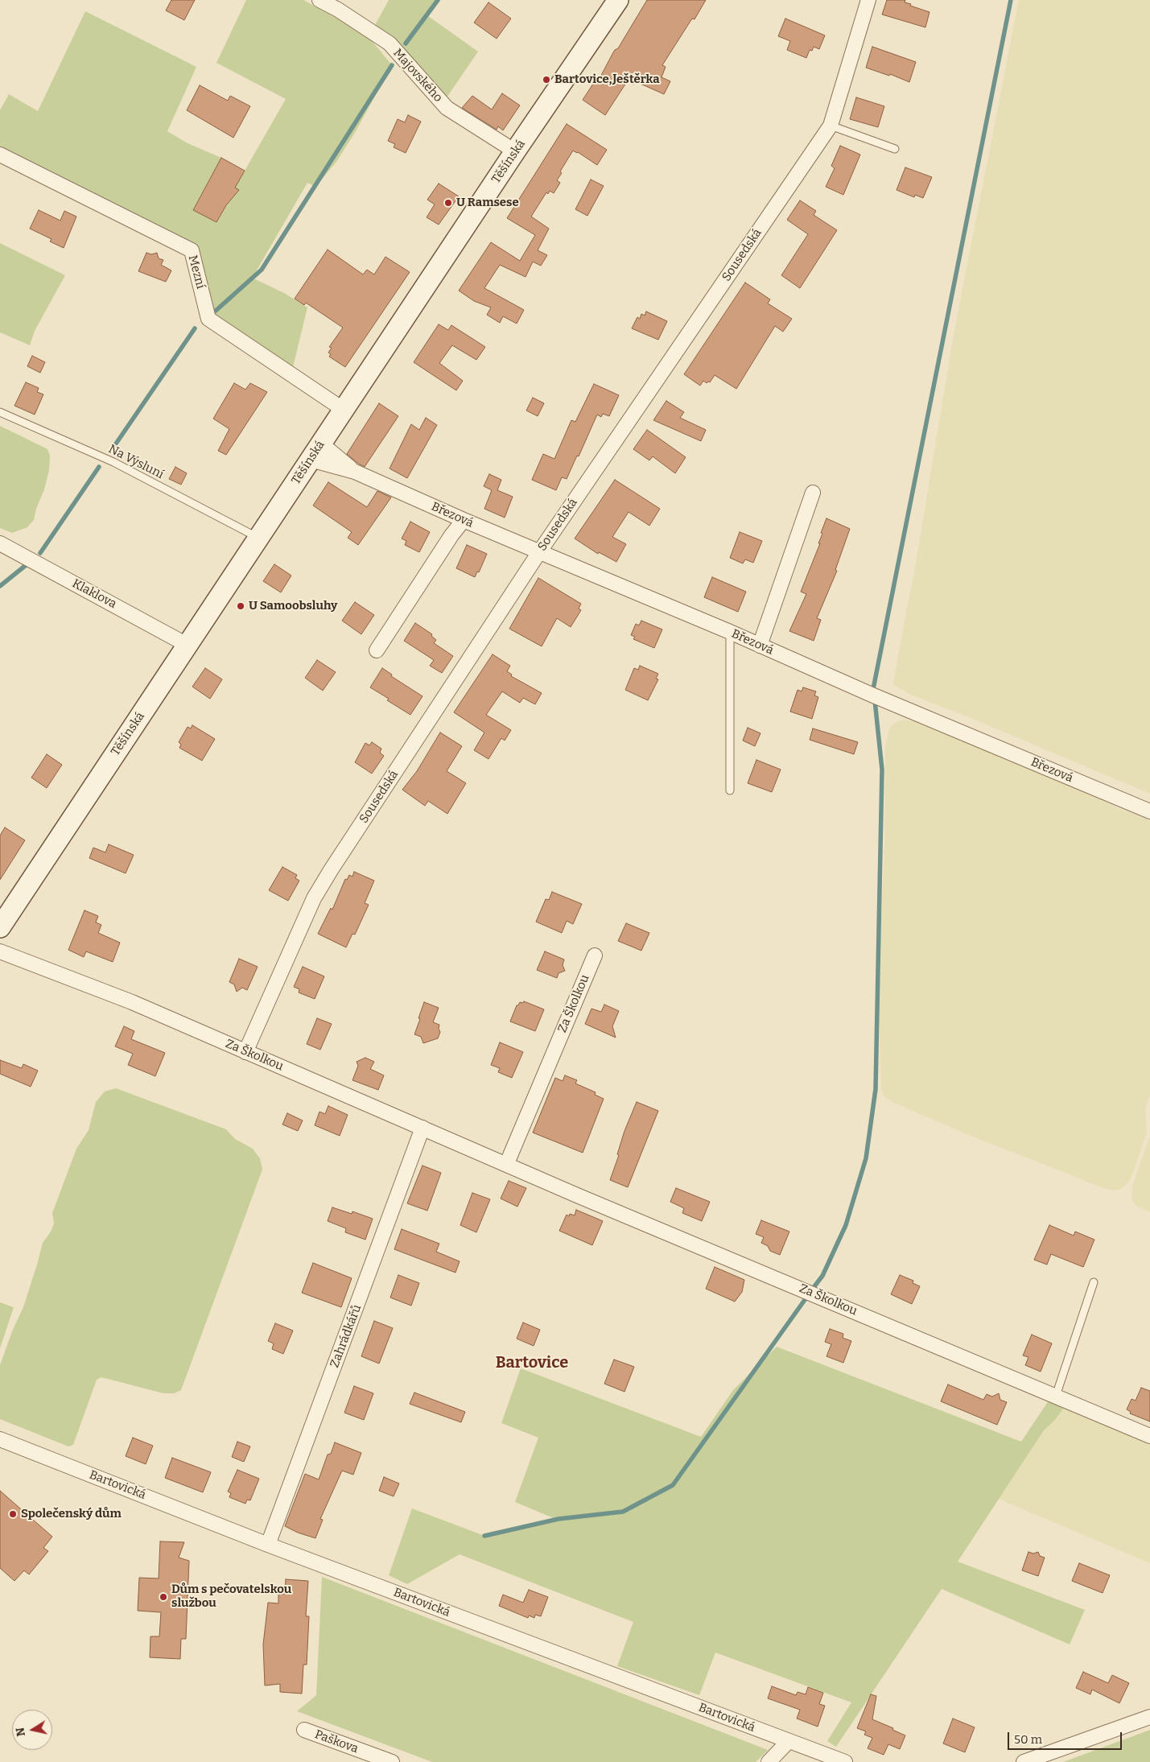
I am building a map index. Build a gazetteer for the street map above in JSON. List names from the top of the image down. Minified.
{"streets":{"main road":["Těšínská"],"street":["Majovského","Sousedská","Mezní","Březová","Klaklova","Za Školkou","Zahrádkářů","Bartovická","Paškova"],"lane":["Na Výsluní"]},"crossings":[["Majovského","Těšínská"],["Těšínská","Mezní"],["Těšínská","Na Výsluní"],["Těšínská","Březová"],["Těšínská","Klaklova"],["Sousedská","Březová"],["Sousedská","Za Školkou"],["Za Školkou","Zahrádkářů"],["Zahrádkářů","Bartovická"]],"districts":["Bartovice"],"places":["Bartovice,Ještěrka","U Ramsese","U Samoobsluhy","Společenský dům","Dům s pečovatelskou službou"],"scale_bar":"50 m","north":"left"}
